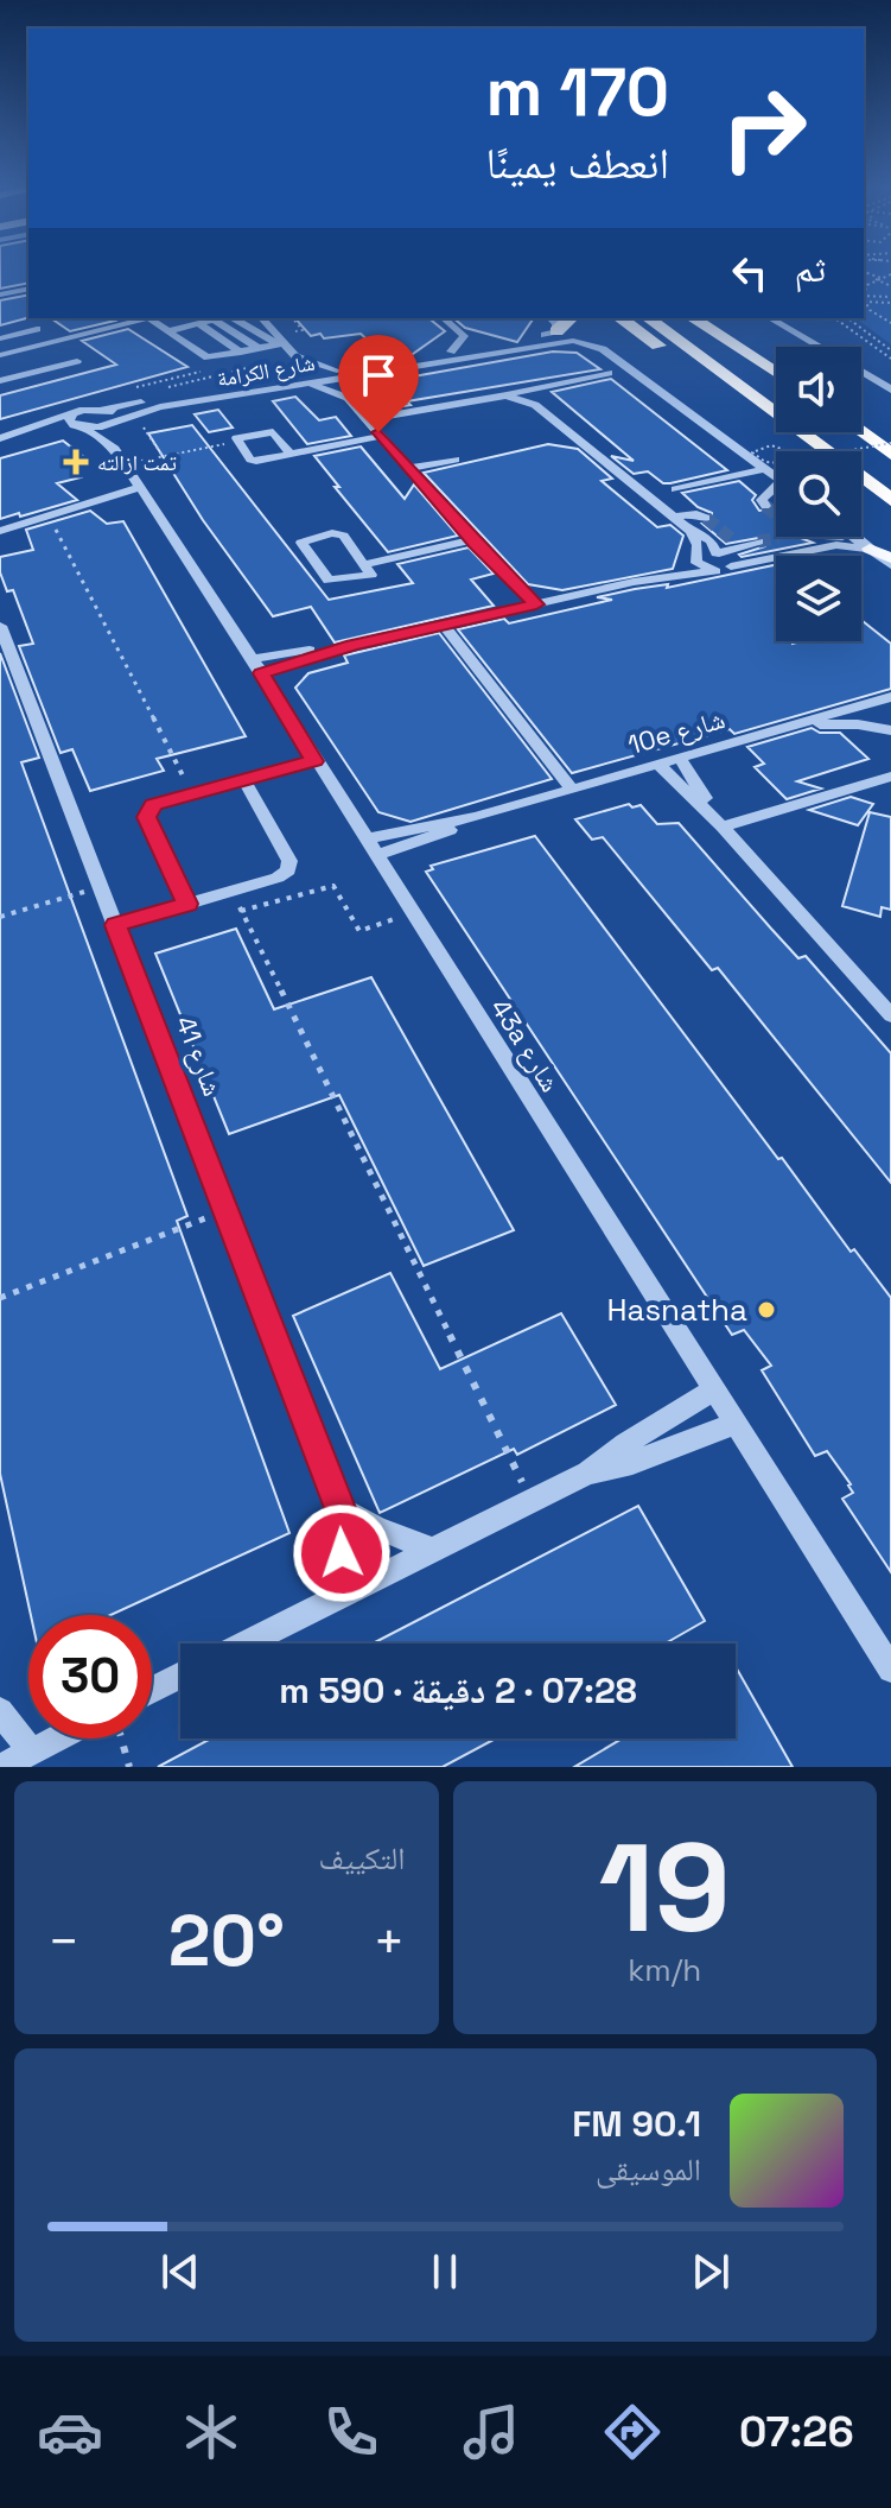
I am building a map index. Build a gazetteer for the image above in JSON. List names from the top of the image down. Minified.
{"streets":{"street":["شارع الكرامة","10e شارع","43a شارع","شارع 41"]},"crossings":[["شارع الكرامة","43a شارع"],["10e شارع","43a شارع"]],"places":{"health":["تمت ازالته"],"other":["Hasnatha"]},"page":{"turn":["170 m","انعطف يمينًا"],"then":"ثم","limit":"30","trip":"07:28 · 2 دقيقة · 590 m","tile":[["19","km/h"],"التكييف"],"heat":["−","20°","+"],"song":["90.1 FM","الموسيقى"],"tabs":"07:26"}}
